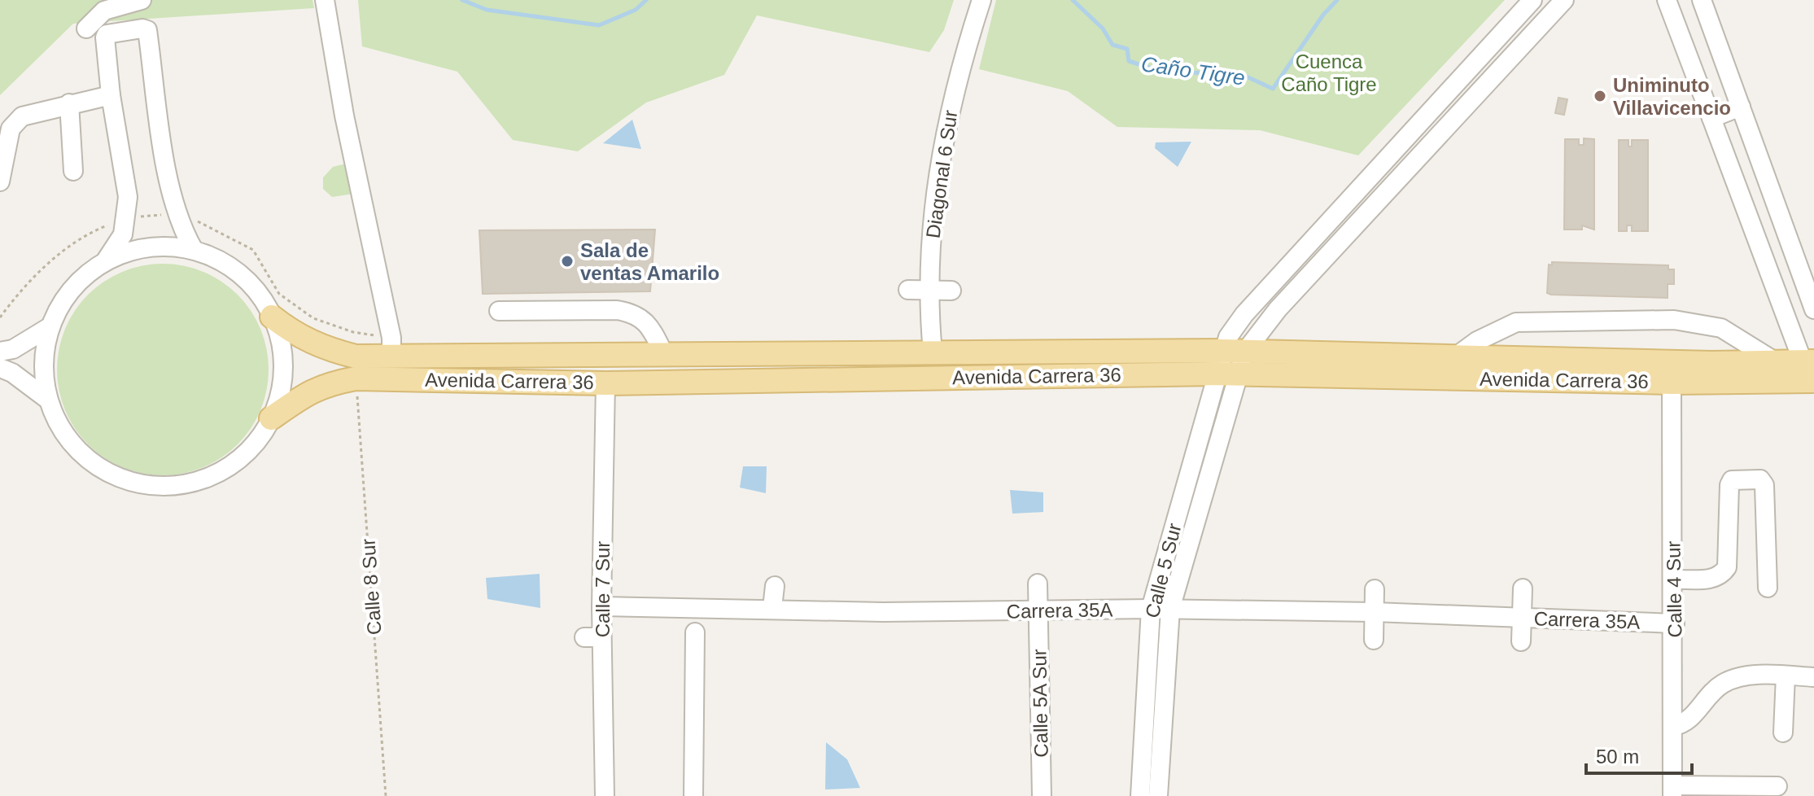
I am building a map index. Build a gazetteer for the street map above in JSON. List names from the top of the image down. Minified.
{"streets":{"main road":["Avenida Carrera 36"],"street":["Diagonal 6 Sur","Calle 5 Sur","Calle 7 Sur","Calle 4 Sur","Carrera 35A","Calle 5A Sur"],"path":["Calle 8 Sur"]},"crossings":[["Diagonal 6 Sur","Avenida Carrera 36"],["Avenida Carrera 36","Calle 5 Sur"],["Avenida Carrera 36","Calle 8 Sur"],["Avenida Carrera 36","Calle 7 Sur"],["Avenida Carrera 36","Calle 4 Sur"],["Calle 5 Sur","Carrera 35A"],["Calle 7 Sur","Carrera 35A"],["Calle 4 Sur","Carrera 35A"],["Carrera 35A","Calle 5A Sur"]],"water":["Caño Tigre"],"parks":["Cuenca Caño Tigre"],"places":["Uniminuto Villavicencio","Sala de ventas Amarilo"],"scale_bar":"50 m"}
